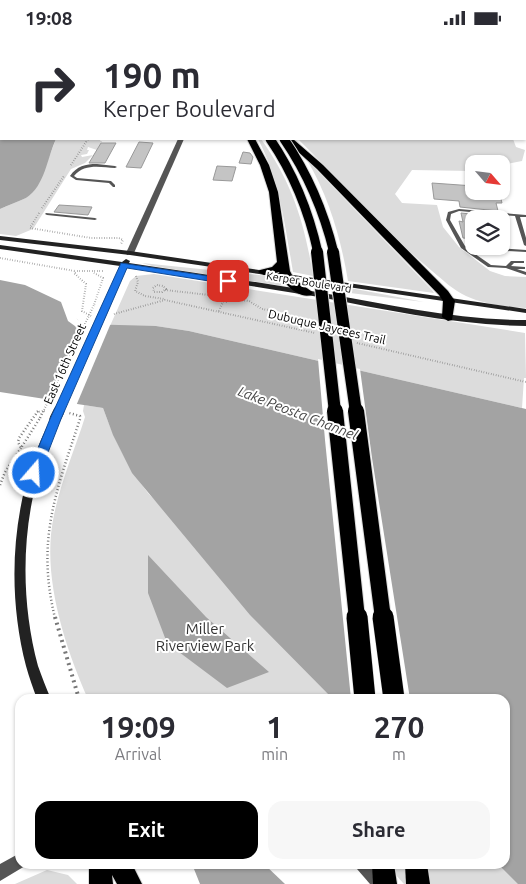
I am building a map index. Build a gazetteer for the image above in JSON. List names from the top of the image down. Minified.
{"streets":{"main road":["Kerper Boulevard","East 16th Street"],"path":["Dubuque Jaycees Trail"]},"crossings":[["Kerper Boulevard","East 16th Street"]],"water":["Lake Peosta Channel"],"parks":["Miller Riverview Park"],"north":"bottom right","page":{"status":"19:08","turn":["190 m","Kerper Boulevard"],"eta":["19:09","Arrival","1","min","270","m"],"buttons":["Exit","Share"]}}
